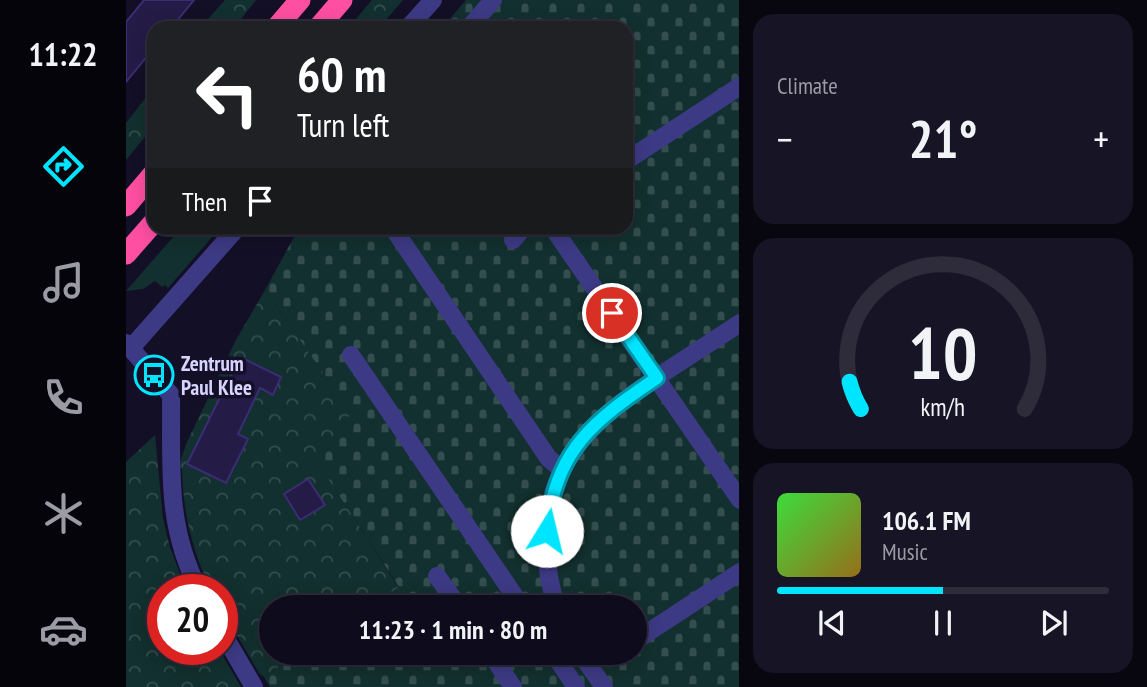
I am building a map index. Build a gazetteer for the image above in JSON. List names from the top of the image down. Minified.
{"places":{"bus stop":["Zentrum Paul Klee"]},"page":{"tabs":"11:22","tile":"Climate","turn":["60 m","Turn left"],"heat":["−","21°","+"],"then":"Then","song":["106.1 FM","Music"],"limit":"20","trip":"11:23 · 1 min · 80 m","gauge":["10","km/h"]}}
